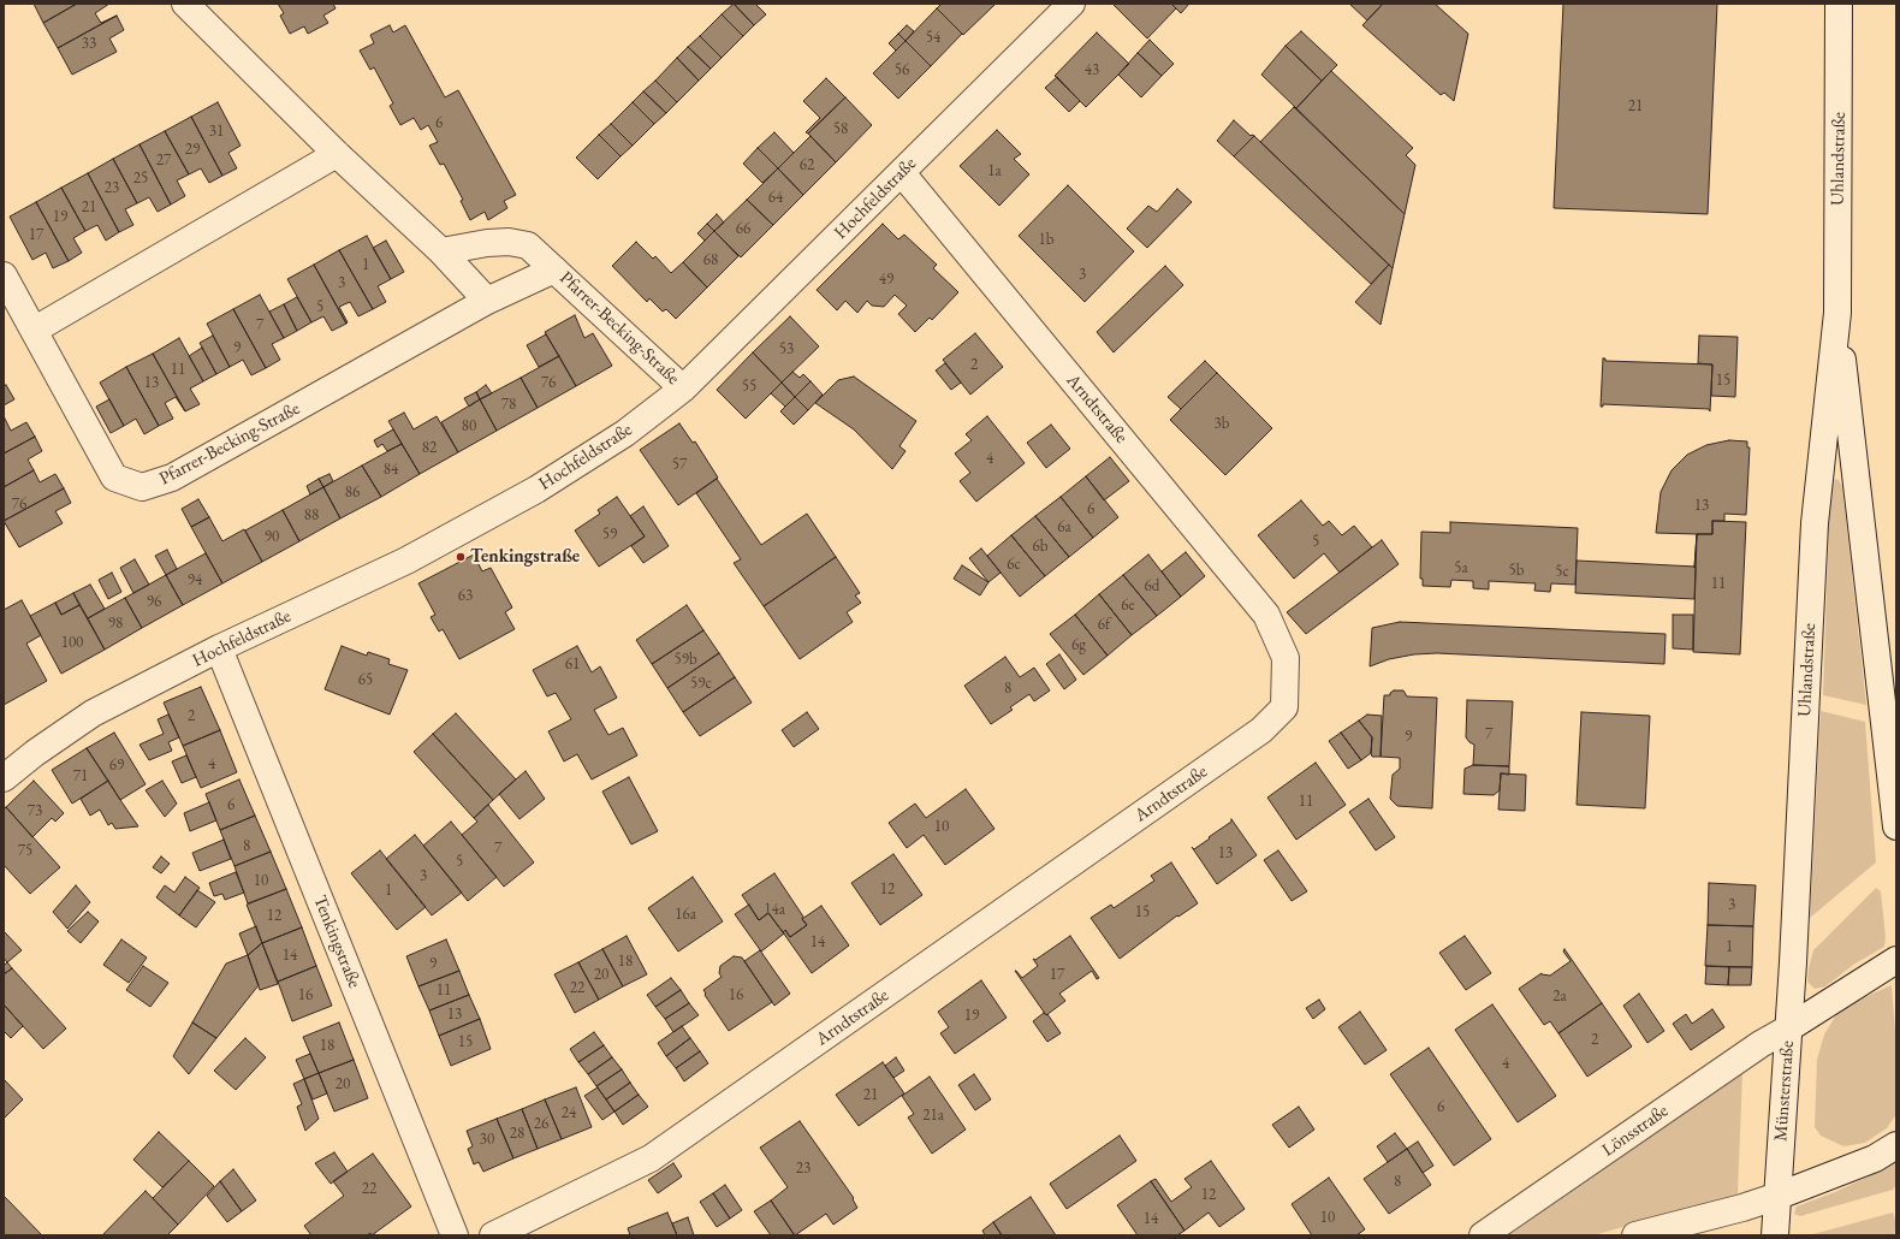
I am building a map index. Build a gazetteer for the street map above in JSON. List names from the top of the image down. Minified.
{"streets":{"street":["Uhlandstraße","Hochfeldstraße","Pfarrer-Becking-Straße","Arndtstraße","Tenkingstraße","Münsterstraße","Lönsstraße"]},"crossings":[["Uhlandstraße","Münsterstraße"],["Uhlandstraße","Lönsstraße"],["Hochfeldstraße","Pfarrer-Becking-Straße"],["Hochfeldstraße","Arndtstraße"],["Hochfeldstraße","Tenkingstraße"],["Münsterstraße","Lönsstraße"]],"places":["Tenkingstraße"],"house_numbers":["54","33","56","43","21","6","58","31","29","27","62","1a","25","23","64","21","19","66","17","1b","68","1","3","49","3","5","7","9","53","2","11","15","13","76","55","78","3b","80","82","4","57","84","86","76","13","6","88","6a","59","90","5","6b","6c","5a","5b","5c","94","11","6d","63","96","6e","98","6f","100","6g","59b","61","65","59c","8","2","7","9","4","69","71","11","6","73","10","8","7","75","13","5","3","10","12","1","3","14a","15","16a","12","14","1","14","18","9","20","17","22","11","16","16","2a","13","19","2","15","18","4","20","21","6","24","21a","26","28","30","23","8","22","12","10","14"]}
